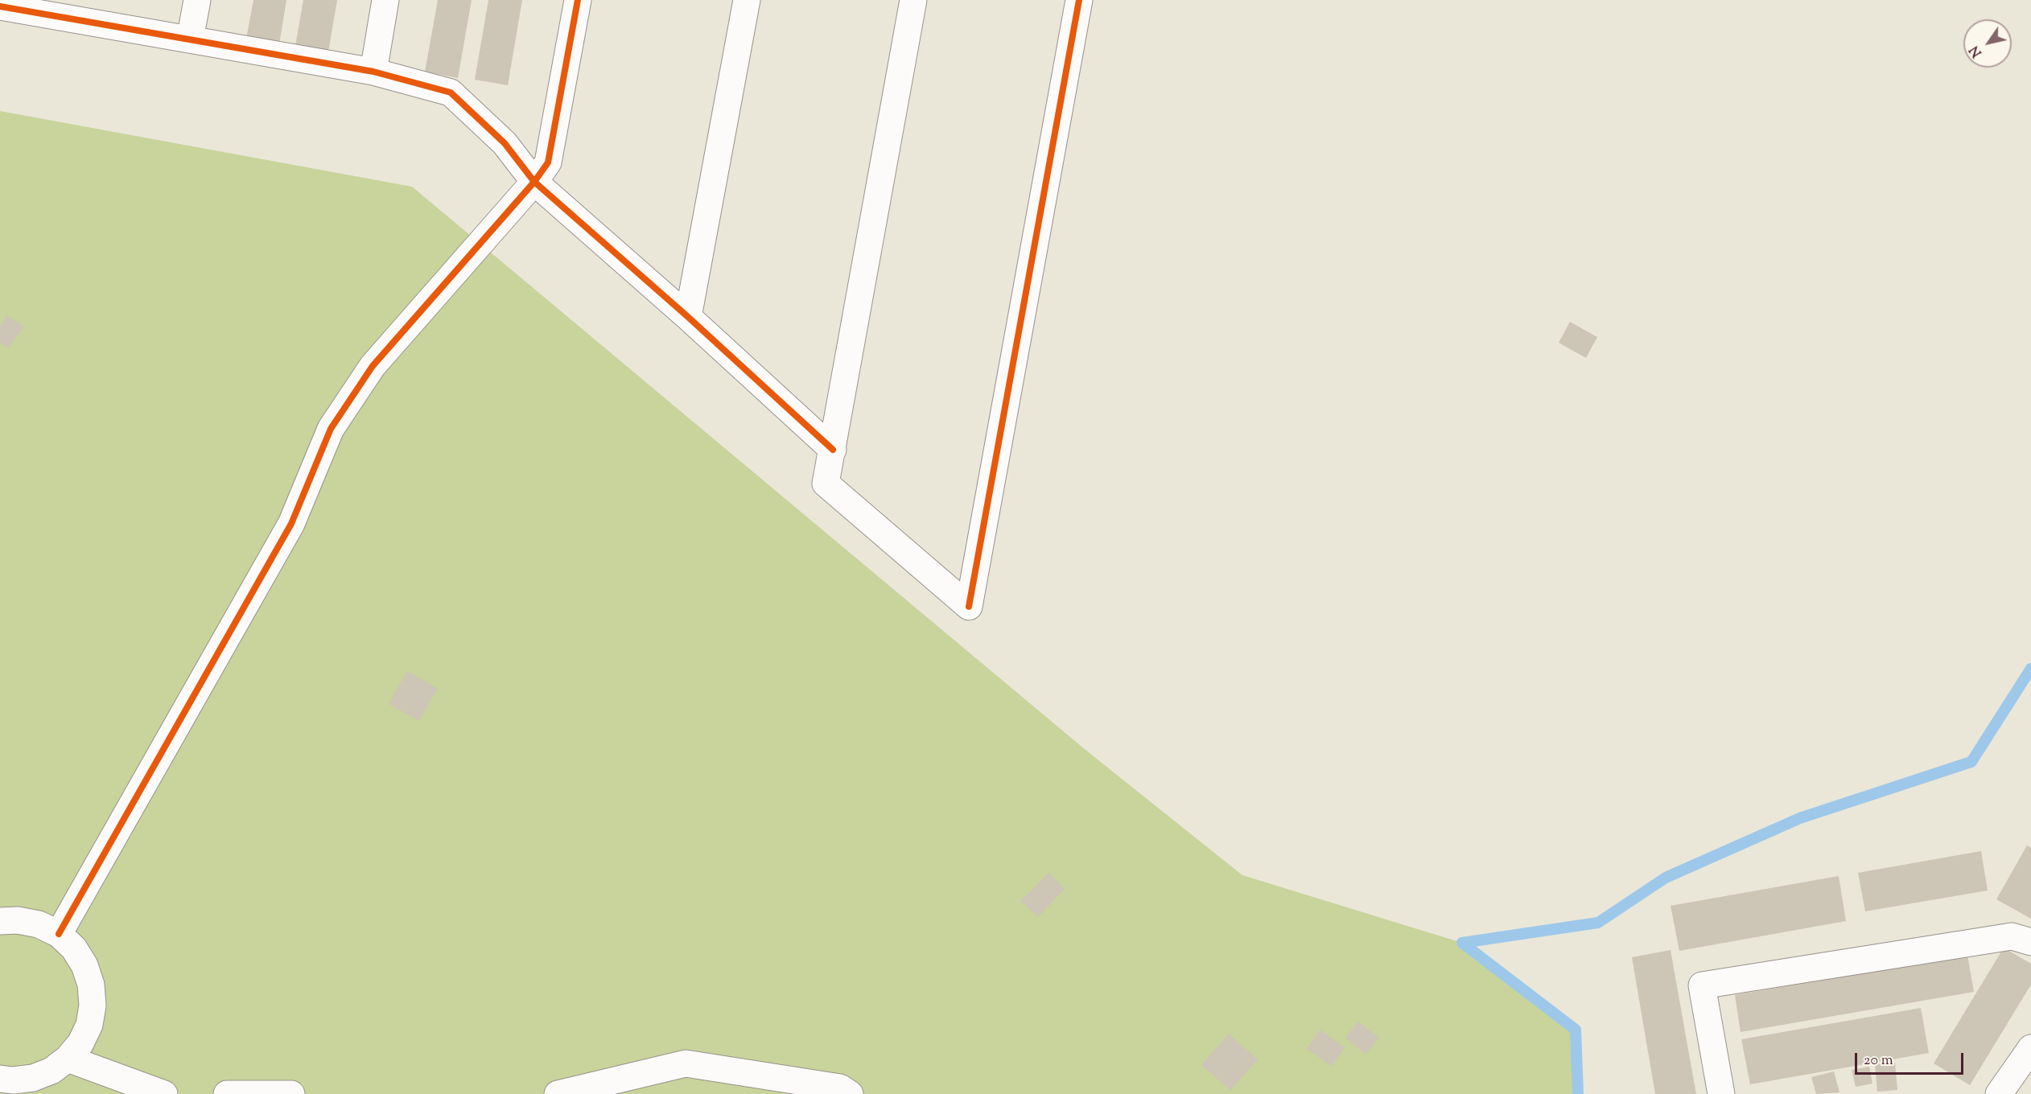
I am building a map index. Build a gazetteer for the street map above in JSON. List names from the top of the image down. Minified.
{"scale_bar":"20 m","north":"bottom left"}
